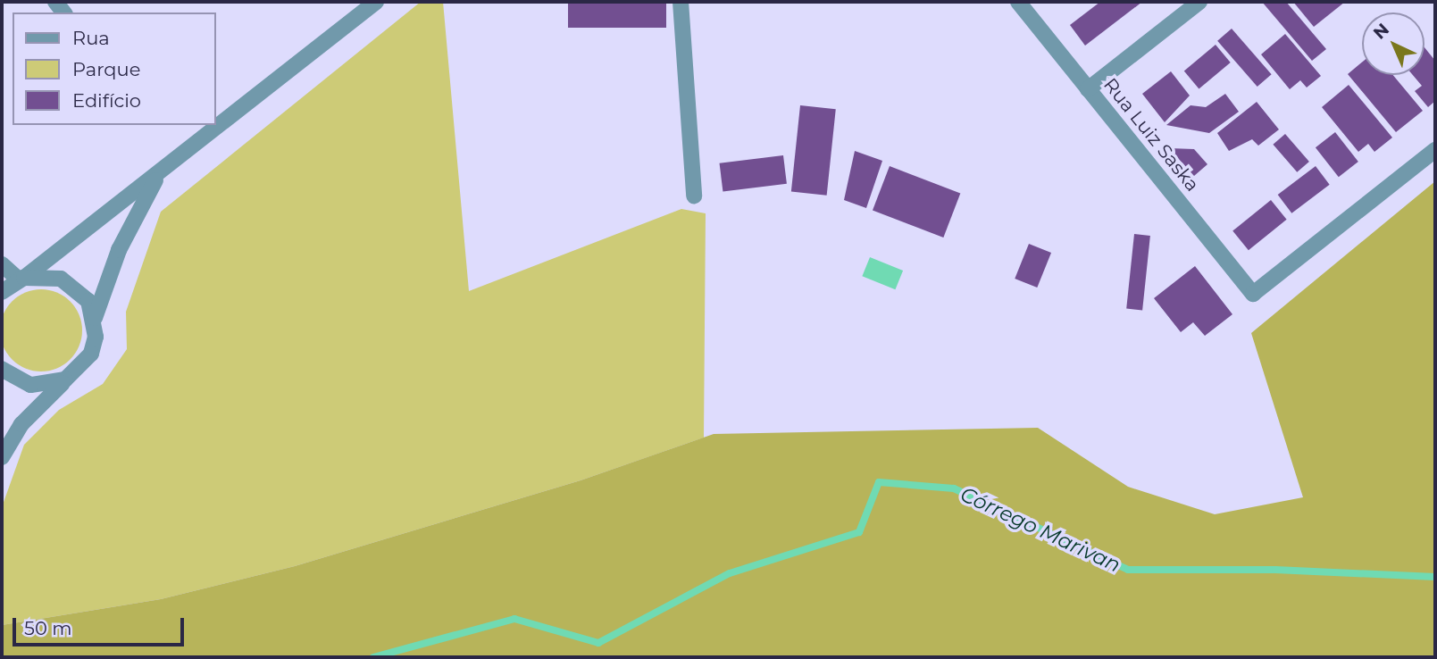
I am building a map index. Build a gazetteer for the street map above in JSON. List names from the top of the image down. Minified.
{"streets":{"street":["Rua Luiz Saska"]},"water":["Córrego Marivan"],"legend":["Rua","Parque","Edifício"],"scale_bar":"50 m","north":"top left"}
